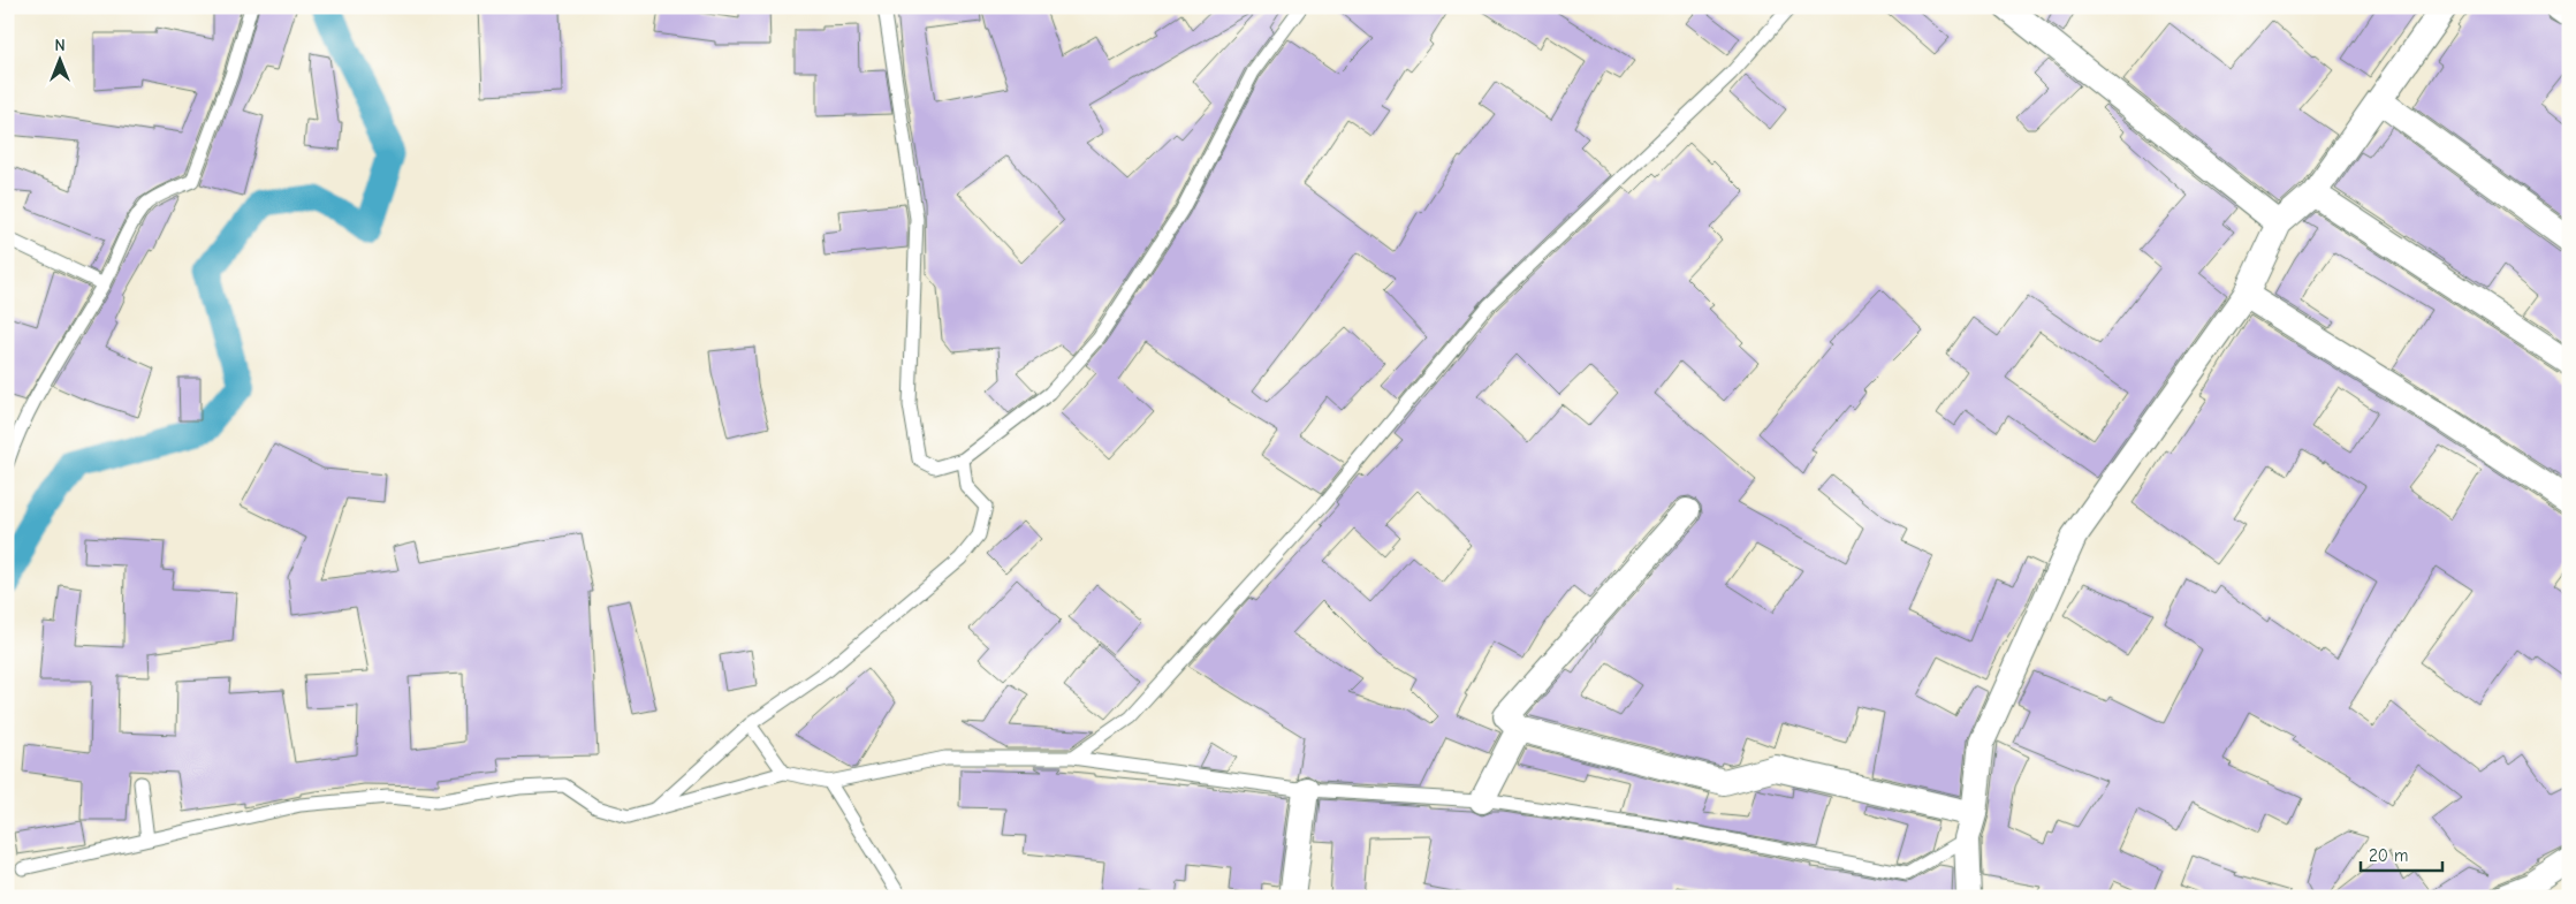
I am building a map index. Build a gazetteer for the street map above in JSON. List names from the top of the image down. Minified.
{"scale_bar":"20 m","north":"top"}
